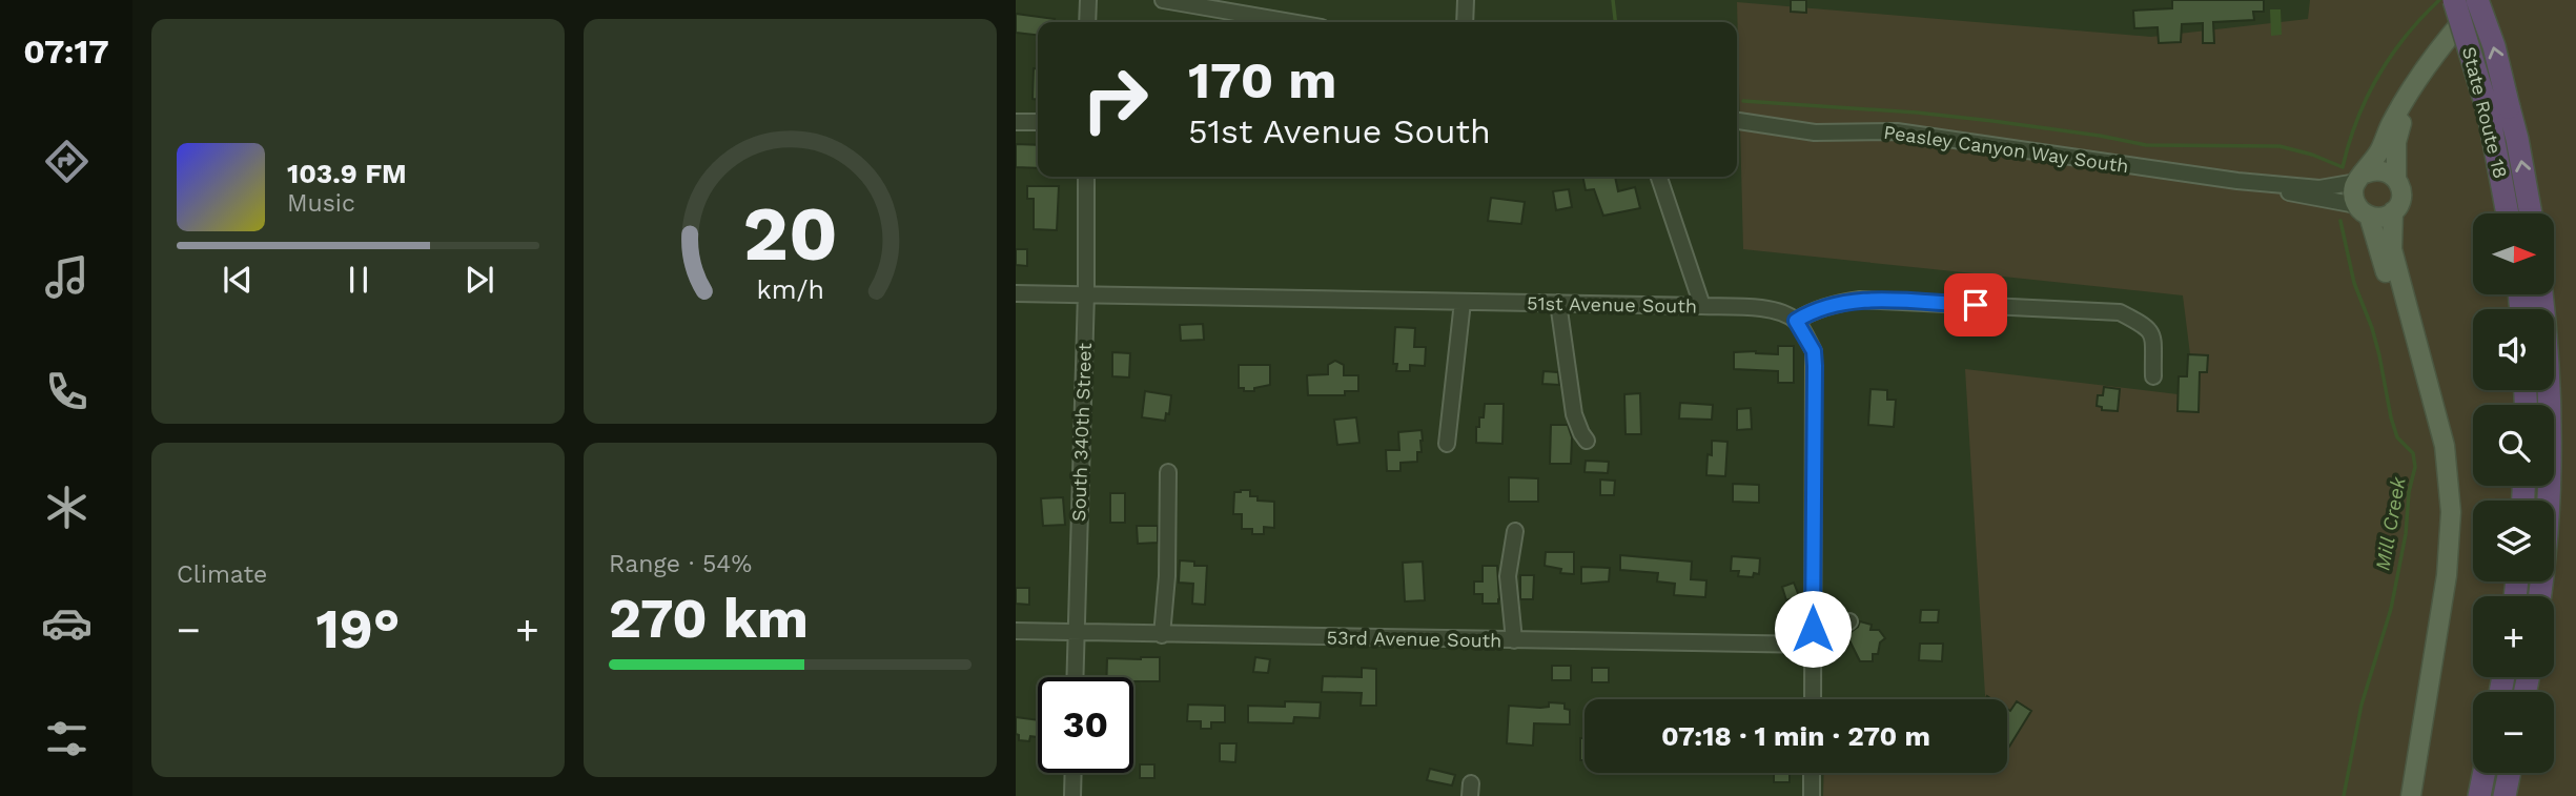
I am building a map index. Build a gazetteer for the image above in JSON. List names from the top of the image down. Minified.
{"streets":{"highway":["State Route 18"],"street":["Peasley Canyon Way South","51st Avenue South","South 340th Street","53rd Avenue South"]},"crossings":[["51st Avenue South","South 340th Street"],["South 340th Street","53rd Avenue South"]],"water":["Mill Creek"],"north":"right","page":{"tabs":"07:17","turn":["170 m","51st Avenue South"],"song":["103.9 FM","Music"],"map_buttons":["+","−"],"tile":["Climate",["Range · 54%","270 km"]],"heat":["−","19°","+"],"limit":"30","trip":"07:18 · 1 min · 270 m","gauge":["20","km/h"]}}
